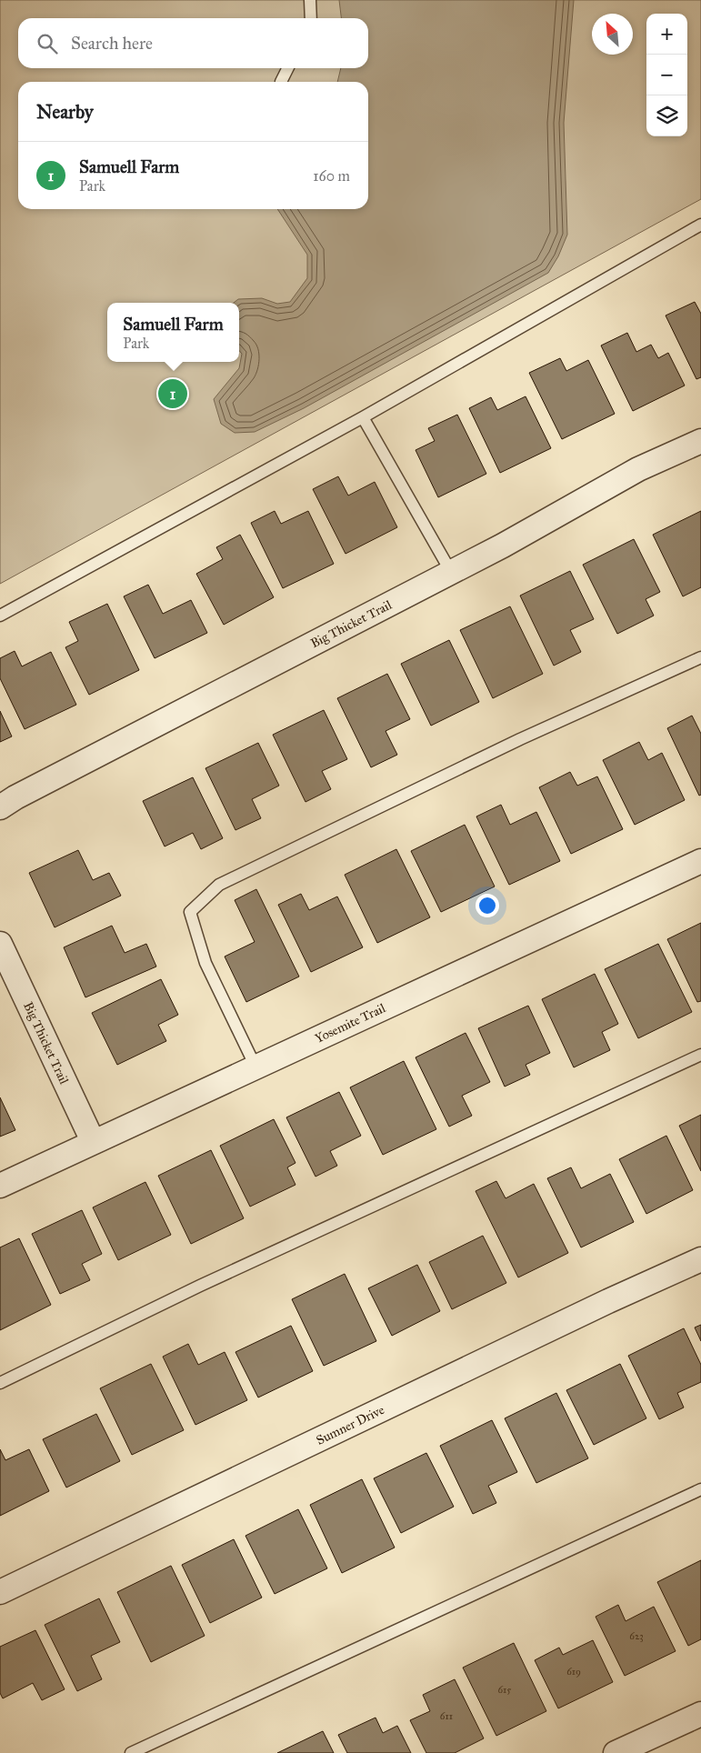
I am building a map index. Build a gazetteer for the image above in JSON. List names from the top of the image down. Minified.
{"streets":{"street":["Big Thicket Trail","Yosemite Trail","Sumner Drive"]},"crossings":[["Big Thicket Trail","Yosemite Trail"]],"house_numbers":["623","619","615","611"],"north":"top left","page":{"map_buttons":["+","−"],"search":"Search here","heading":"Nearby","list":[{"mark":"1","name":"Samuell Farm","note":"Park","value":"160 m"}],"popup":["Samuell Farm","Park"],"pins":"1"}}
